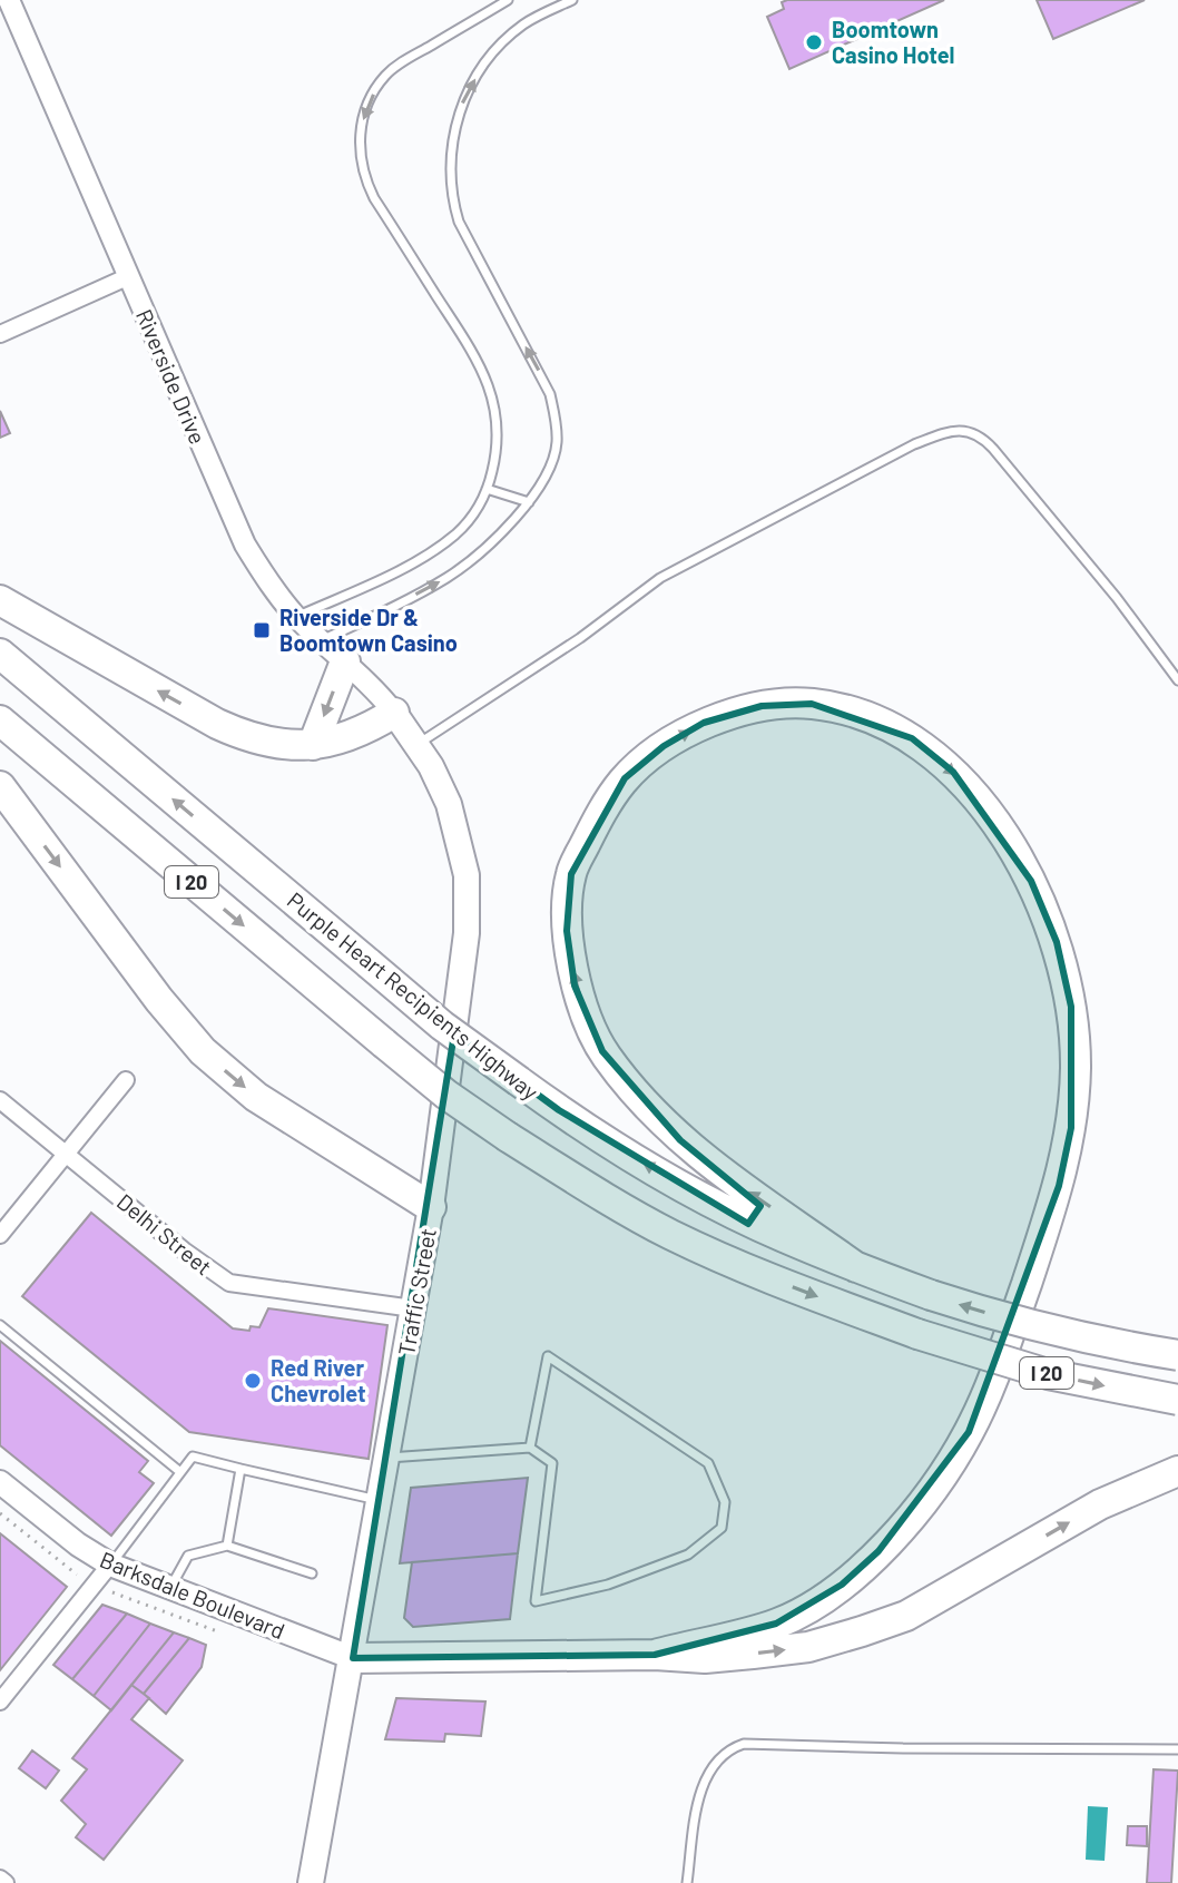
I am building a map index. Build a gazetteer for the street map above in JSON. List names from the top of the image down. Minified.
{"streets":{"highway":["I 20","Purple Heart Recipients Highway"],"main road":["Traffic Street","Barksdale Boulevard"],"street":["Riverside Drive","Delhi Street"]},"crossings":[["Riverside Drive","Traffic Street"],["Delhi Street","Traffic Street"],["Traffic Street","Barksdale Boulevard"]],"places":{"other":["Boomtown Casino Hotel","Red River Chevrolet"],"transit":["Riverside Dr & Boomtown Casino"]}}
